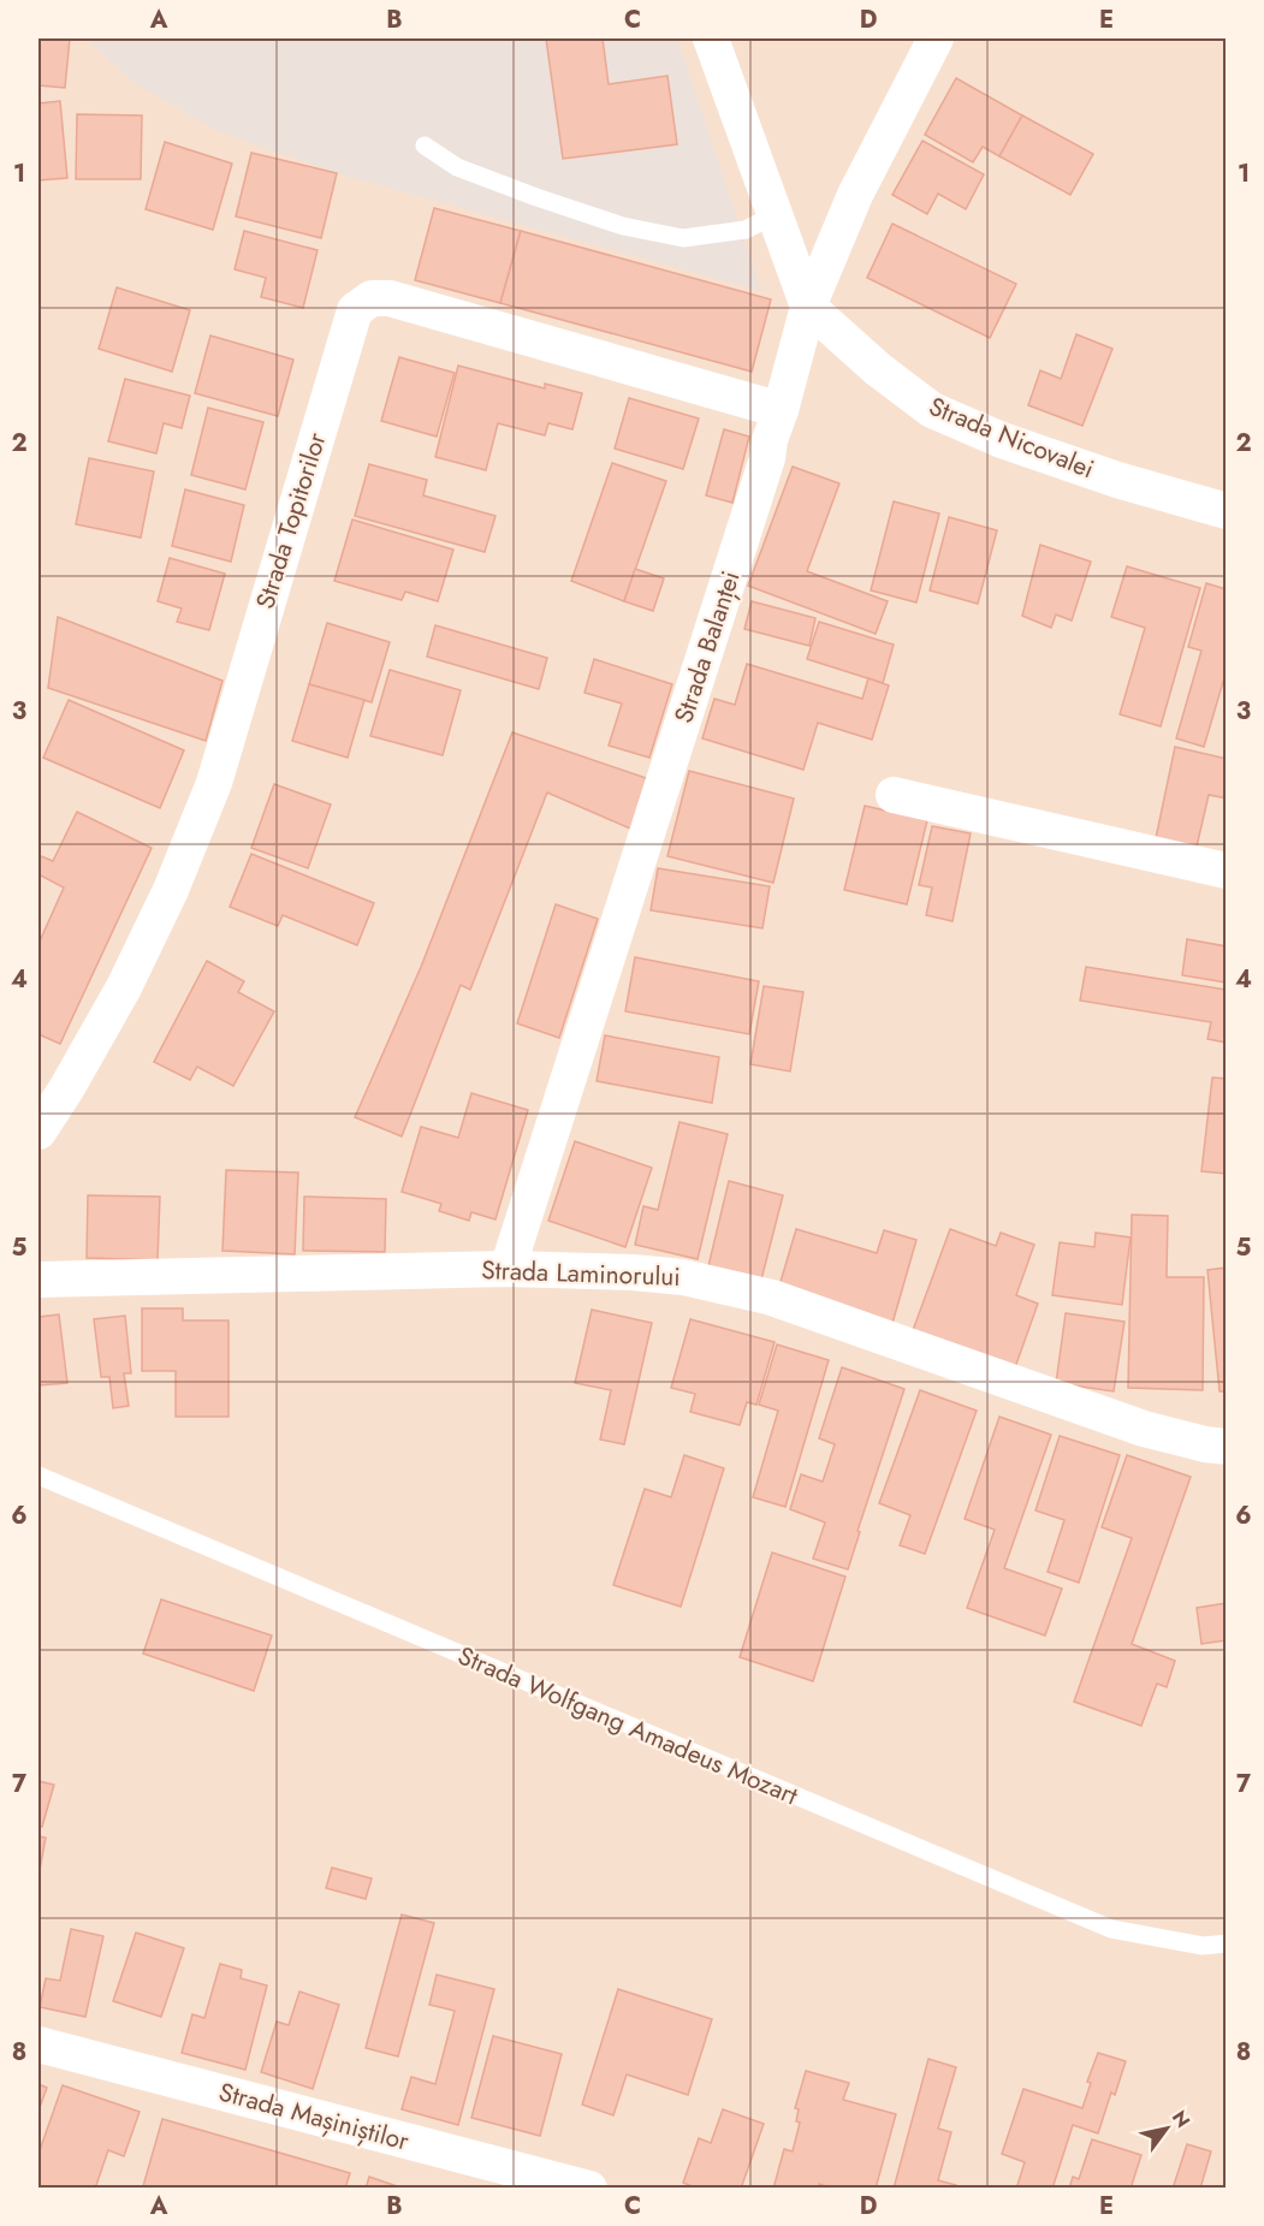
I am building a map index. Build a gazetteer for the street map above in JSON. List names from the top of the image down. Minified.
{"streets":{"street":["Strada Nicovalei","Strada Topitorilor","Strada Balanței","Strada Laminorului","Strada Mașiniștilor"],"lane":["Strada Wolfgang Amadeus Mozart"]},"crossings":[["Strada Nicovalei","Strada Balanței"],["Strada Topitorilor","Strada Balanței"],["Strada Balanței","Strada Laminorului"]],"north":"top right","grid":{"columns":["A","B","C","D","E"],"rows":["1","2","3","4","5","6","7","8"]}}
